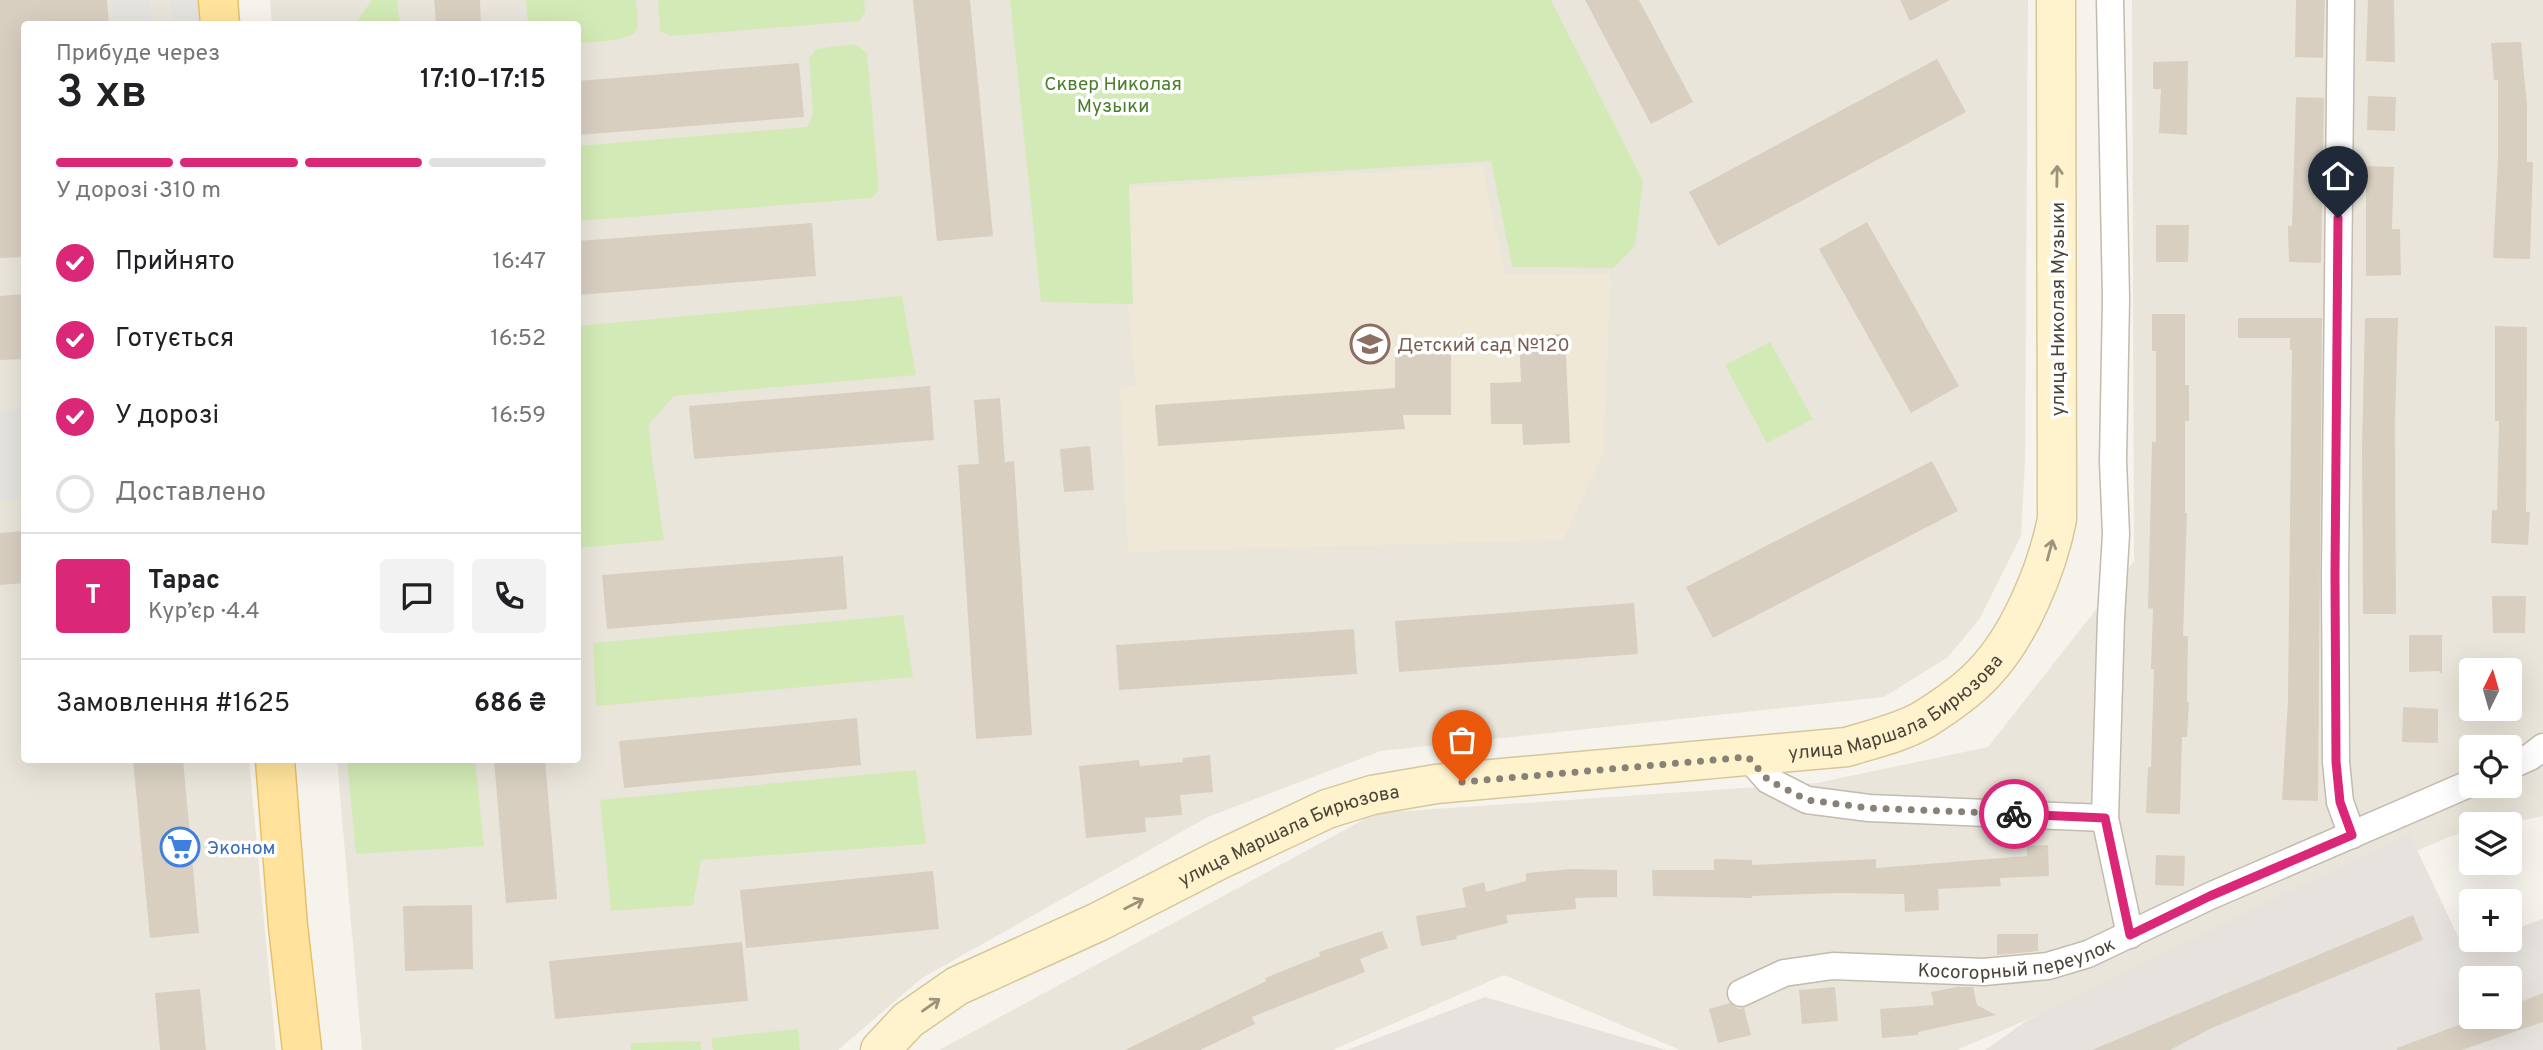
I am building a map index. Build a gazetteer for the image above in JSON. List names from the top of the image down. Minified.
{"streets":{"main road":["улица Николая Музыки","улица Маршала Бирюзова"],"street":["Косогорный переулок"]},"crossings":[["улица Николая Музыки","улица Маршала Бирюзова"]],"one_way":["улица Николая Музыки","улица Маршала Бирюзова"],"parks":["Сквер Николая Музыки"],"places":{"school or university":["Детский сад №120"],"supermarket":["Эконом"]},"north":"top","page":{"heading":["3 хв","Прибуде через","17:10–17:15"],"panel":["Тарас","Кур’єр · 4.4","Замовлення #1625","686 ₴"],"bar":"У дорозі · 310 m","list":[["Прийнято","16:47"],["Готується","16:52"],["У дорозі","16:59"],"Доставлено"],"round":"Т","map_buttons":["+","−"]}}
